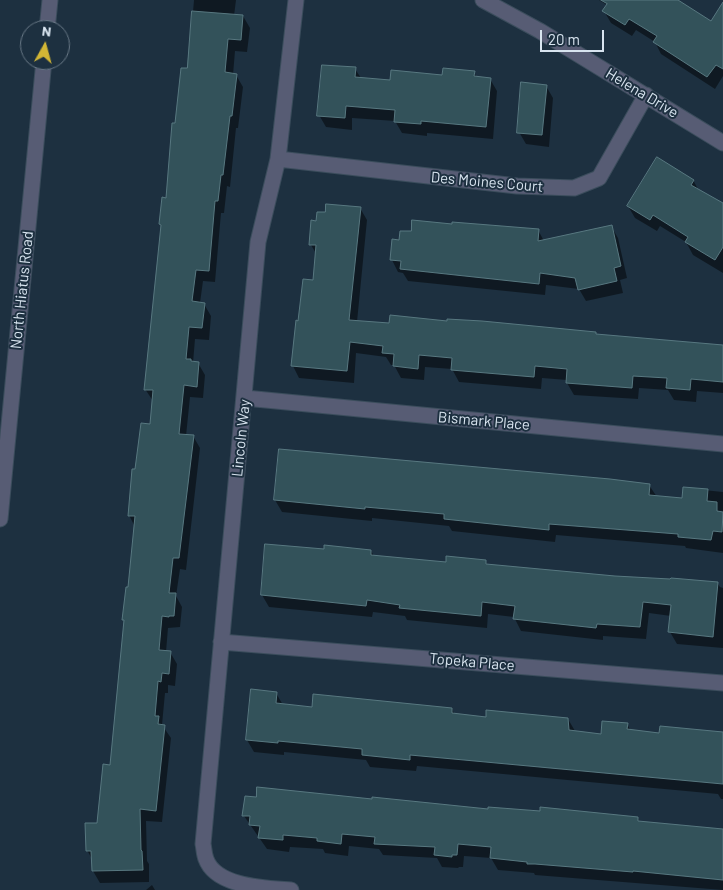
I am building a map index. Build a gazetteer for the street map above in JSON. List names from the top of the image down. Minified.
{"streets":{"street":["Helena Drive","Des Moines Court","North Hiatus Road","Bismark Place","Lincoln Way","Topeka Place"]},"crossings":[["Helena Drive","Des Moines Court"],["Des Moines Court","Lincoln Way"],["Bismark Place","Lincoln Way"],["Lincoln Way","Topeka Place"]],"scale_bar":"20 m","north":"top"}
